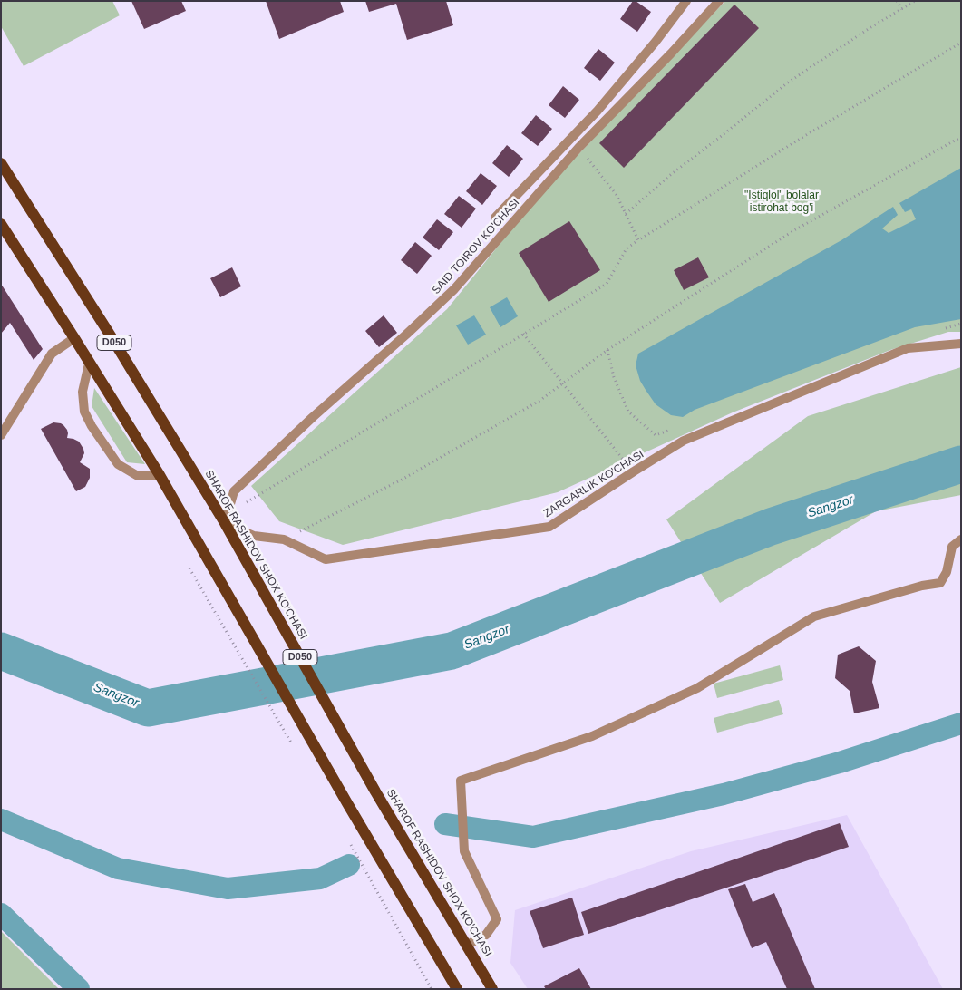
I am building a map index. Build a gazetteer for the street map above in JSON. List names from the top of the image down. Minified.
{"streets":{"main road":["D050","SHAROF RASHIDOV SHOX KO'CHASI"],"street":["SAID TOIROV KO'CHASI","ZARGARLIK KO'CHASI"]},"crossings":[["SAID TOIROV KO'CHASI","ZARGARLIK KO'CHASI"],["SAID TOIROV KO'CHASI","SHAROF RASHIDOV SHOX KO'CHASI"],["ZARGARLIK KO'CHASI","SHAROF RASHIDOV SHOX KO'CHASI"]],"water":["Sangzor"],"parks":["\"Istiqlol\" bolalar istirohat bog'i"]}
